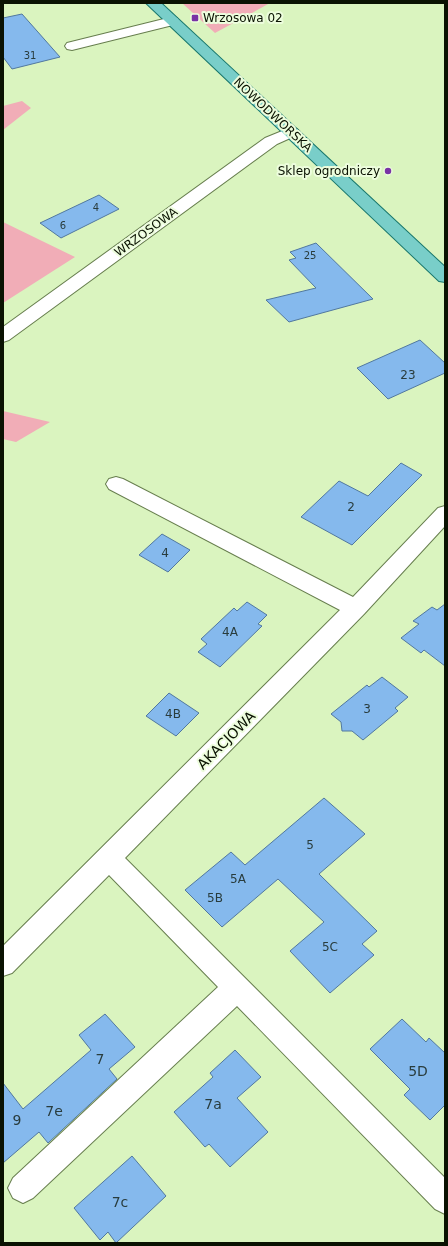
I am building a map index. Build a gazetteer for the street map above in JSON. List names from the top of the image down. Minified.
{"streets":{"main road":["NOWODWORSKA"],"street":["WRZOSOWA","AKACJOWA"]},"crossings":[["NOWODWORSKA","WRZOSOWA"]],"places":{"transit":["Wrzosowa 02"],"other":["Sklep ogrodniczy"]},"house_numbers":["31","4","6","25","23","2","4","4A","3","4B","5","5A","5B","5C","7","5D","7a","7e","9","7c"]}
